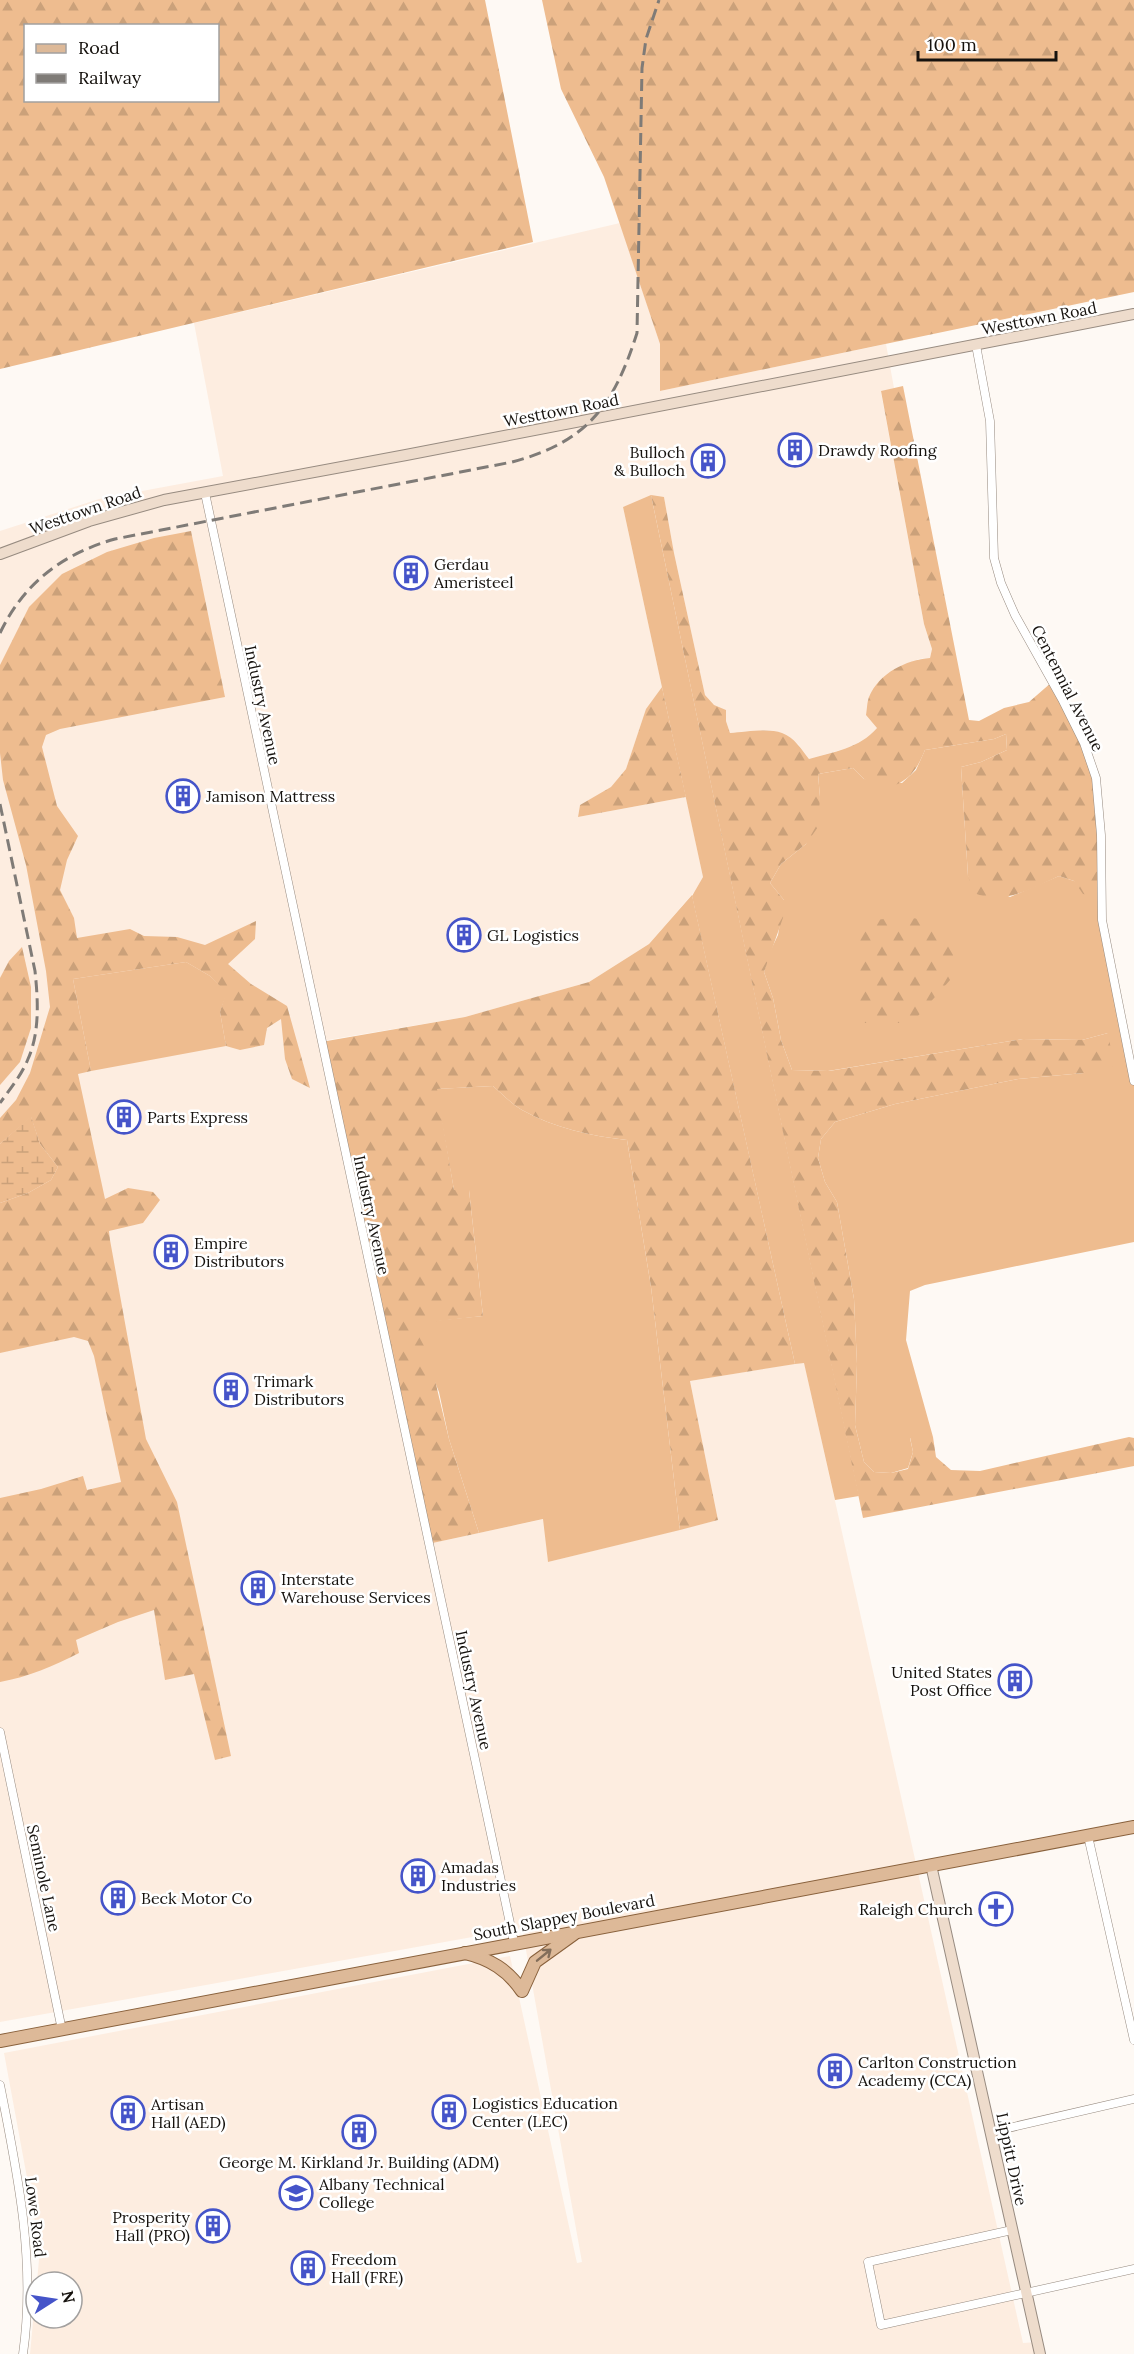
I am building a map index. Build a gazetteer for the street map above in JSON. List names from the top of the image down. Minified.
{"streets":{"main road":["South Slappey Boulevard"],"street":["Westtown Road","Centennial Avenue","Industry Avenue","Seminole Lane","Lippitt Drive","Lowe Road"]},"crossings":[["Westtown Road","Centennial Avenue"],["Westtown Road","Industry Avenue"],["Industry Avenue","South Slappey Boulevard"],["Seminole Lane","South Slappey Boulevard"],["South Slappey Boulevard","Lippitt Drive"]],"places":{"building":["Drawdy Roofing","Bulloch & Bulloch","Gerdau Ameristeel","Jamison Mattress","GL Logistics","Parts Express","Empire Distributors","Trimark Distributors","Interstate Warehouse Services","United States Post Office","Amadas Industries","Beck Motor Co","Carlton Construction Academy (CCA)","Logistics Education Center (LEC)","Artisan Hall (AED)","George M. Kirkland Jr. Building (ADM)","Prosperity Hall (PRO)","Freedom Hall (FRE)"],"church":["Raleigh Church"],"school or university":["Albany Technical College"]},"legend":["Road","Railway"],"scale_bar":"100 m","north":"right"}
